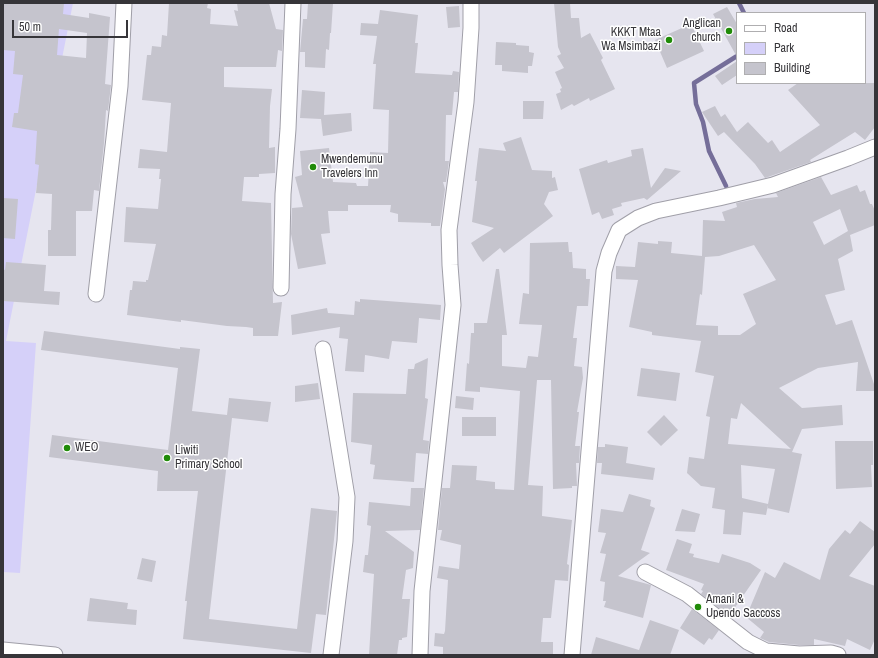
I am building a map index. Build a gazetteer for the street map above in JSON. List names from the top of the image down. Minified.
{"places":["Anglican church","KKKT Mtaa Wa Msimbazi","Mwendemunu Travelers Inn","WEO","Liwiti Primary School","Amani & Upendo Saccoss"],"legend":["Road","Park","Building"],"scale_bar":"50 m"}
